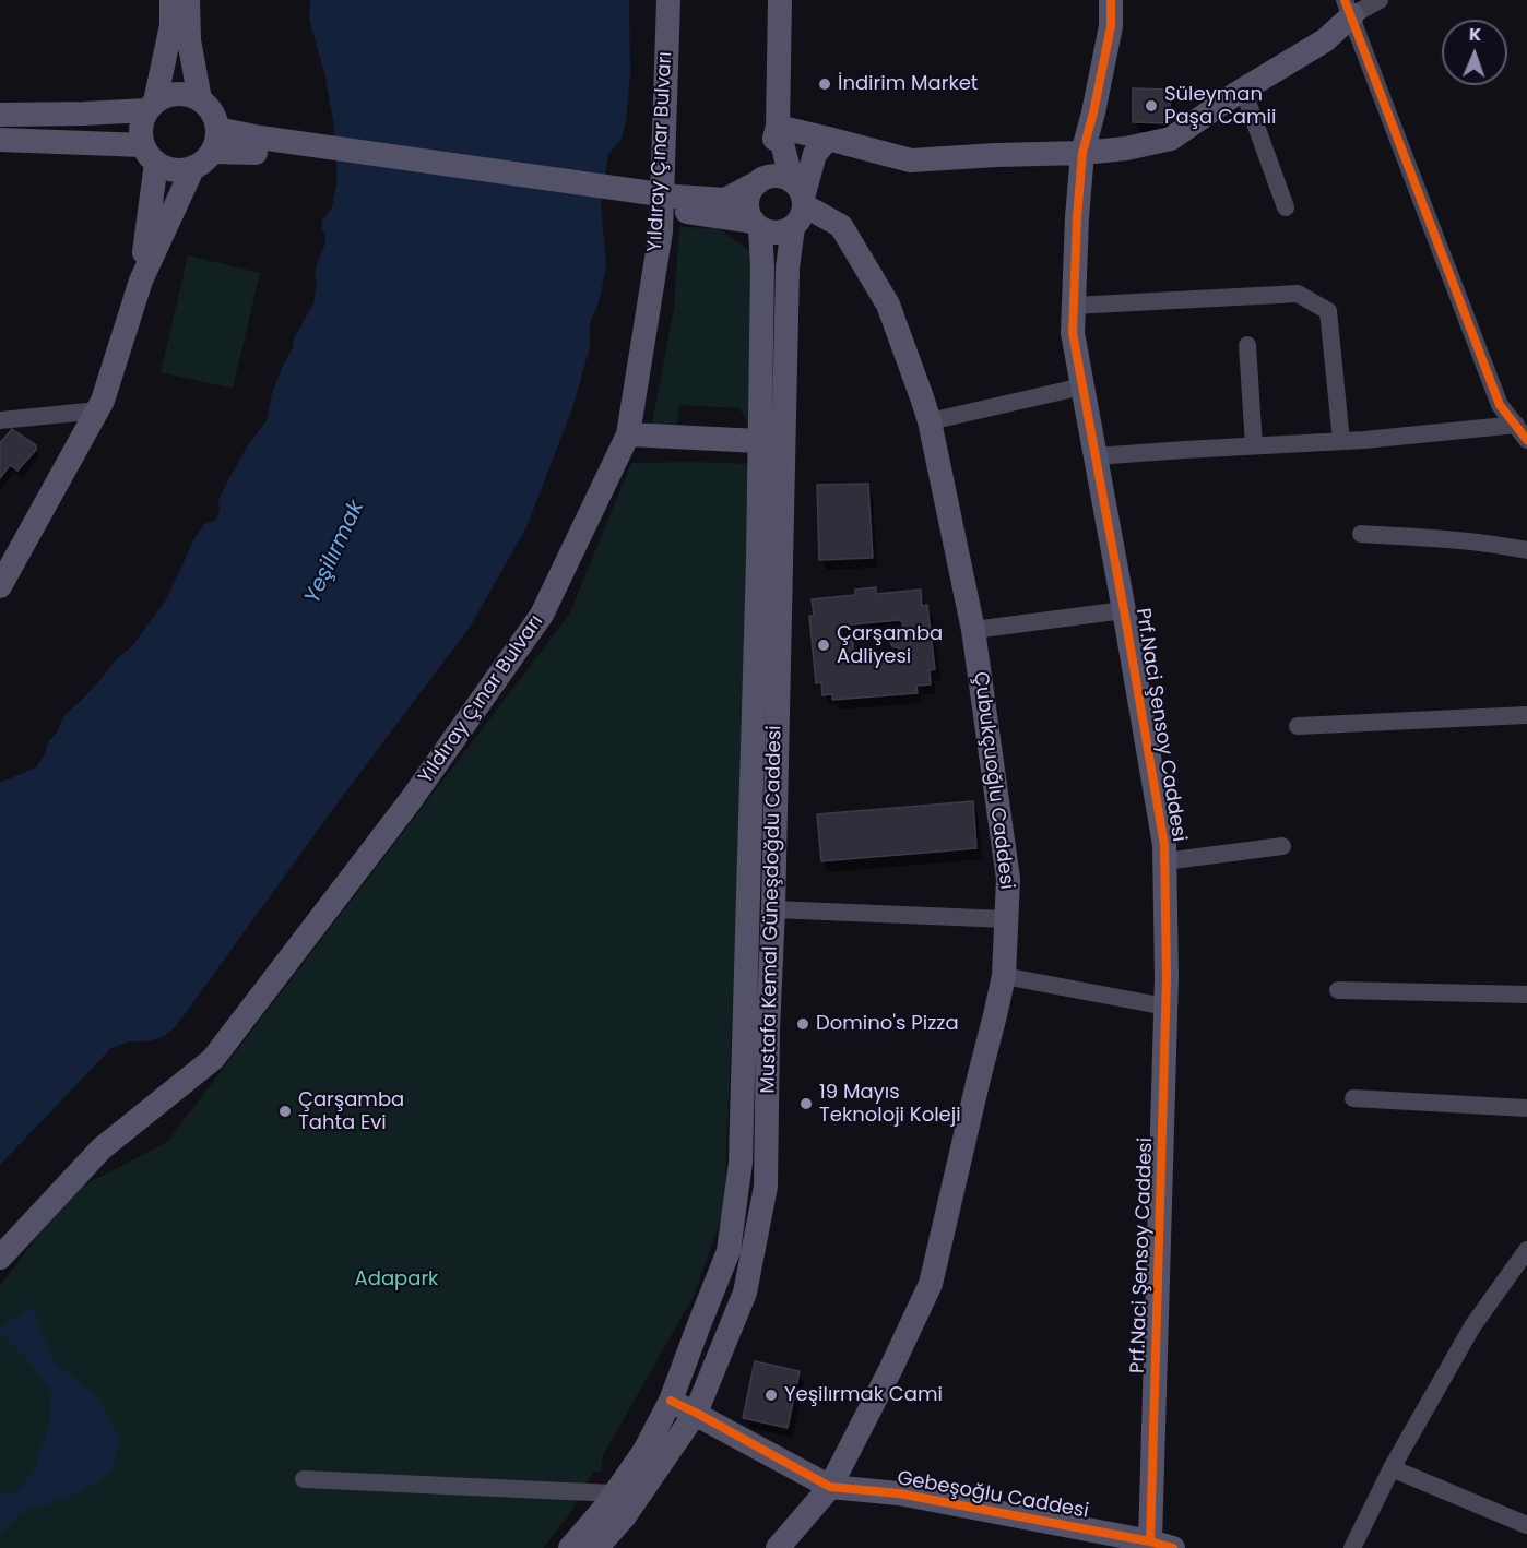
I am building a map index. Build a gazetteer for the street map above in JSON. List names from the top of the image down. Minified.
{"streets":{"main road":["Yıldıray Çınar Bulvarı","Prf.Naci Şensoy Caddesi","Çubukçuoğlu Caddesi","Mustafa Kemal Güneşdoğdu Caddesi","Gebeşoğlu Caddesi"]},"crossings":[["Prf.Naci Şensoy Caddesi","Gebeşoğlu Caddesi"],["Çubukçuoğlu Caddesi","Mustafa Kemal Güneşdoğdu Caddesi"],["Çubukçuoğlu Caddesi","Gebeşoğlu Caddesi"],["Mustafa Kemal Güneşdoğdu Caddesi","Gebeşoğlu Caddesi"]],"water":["Yeşilırmak"],"parks":["Adapark"],"places":["İndirim Market","Süleyman Paşa Camii","Çarşamba Adliyesi","Domino's Pizza","19 Mayıs Teknoloji Koleji","Çarşamba Tahta Evi","Yeşilırmak Cami"],"north":"top"}
